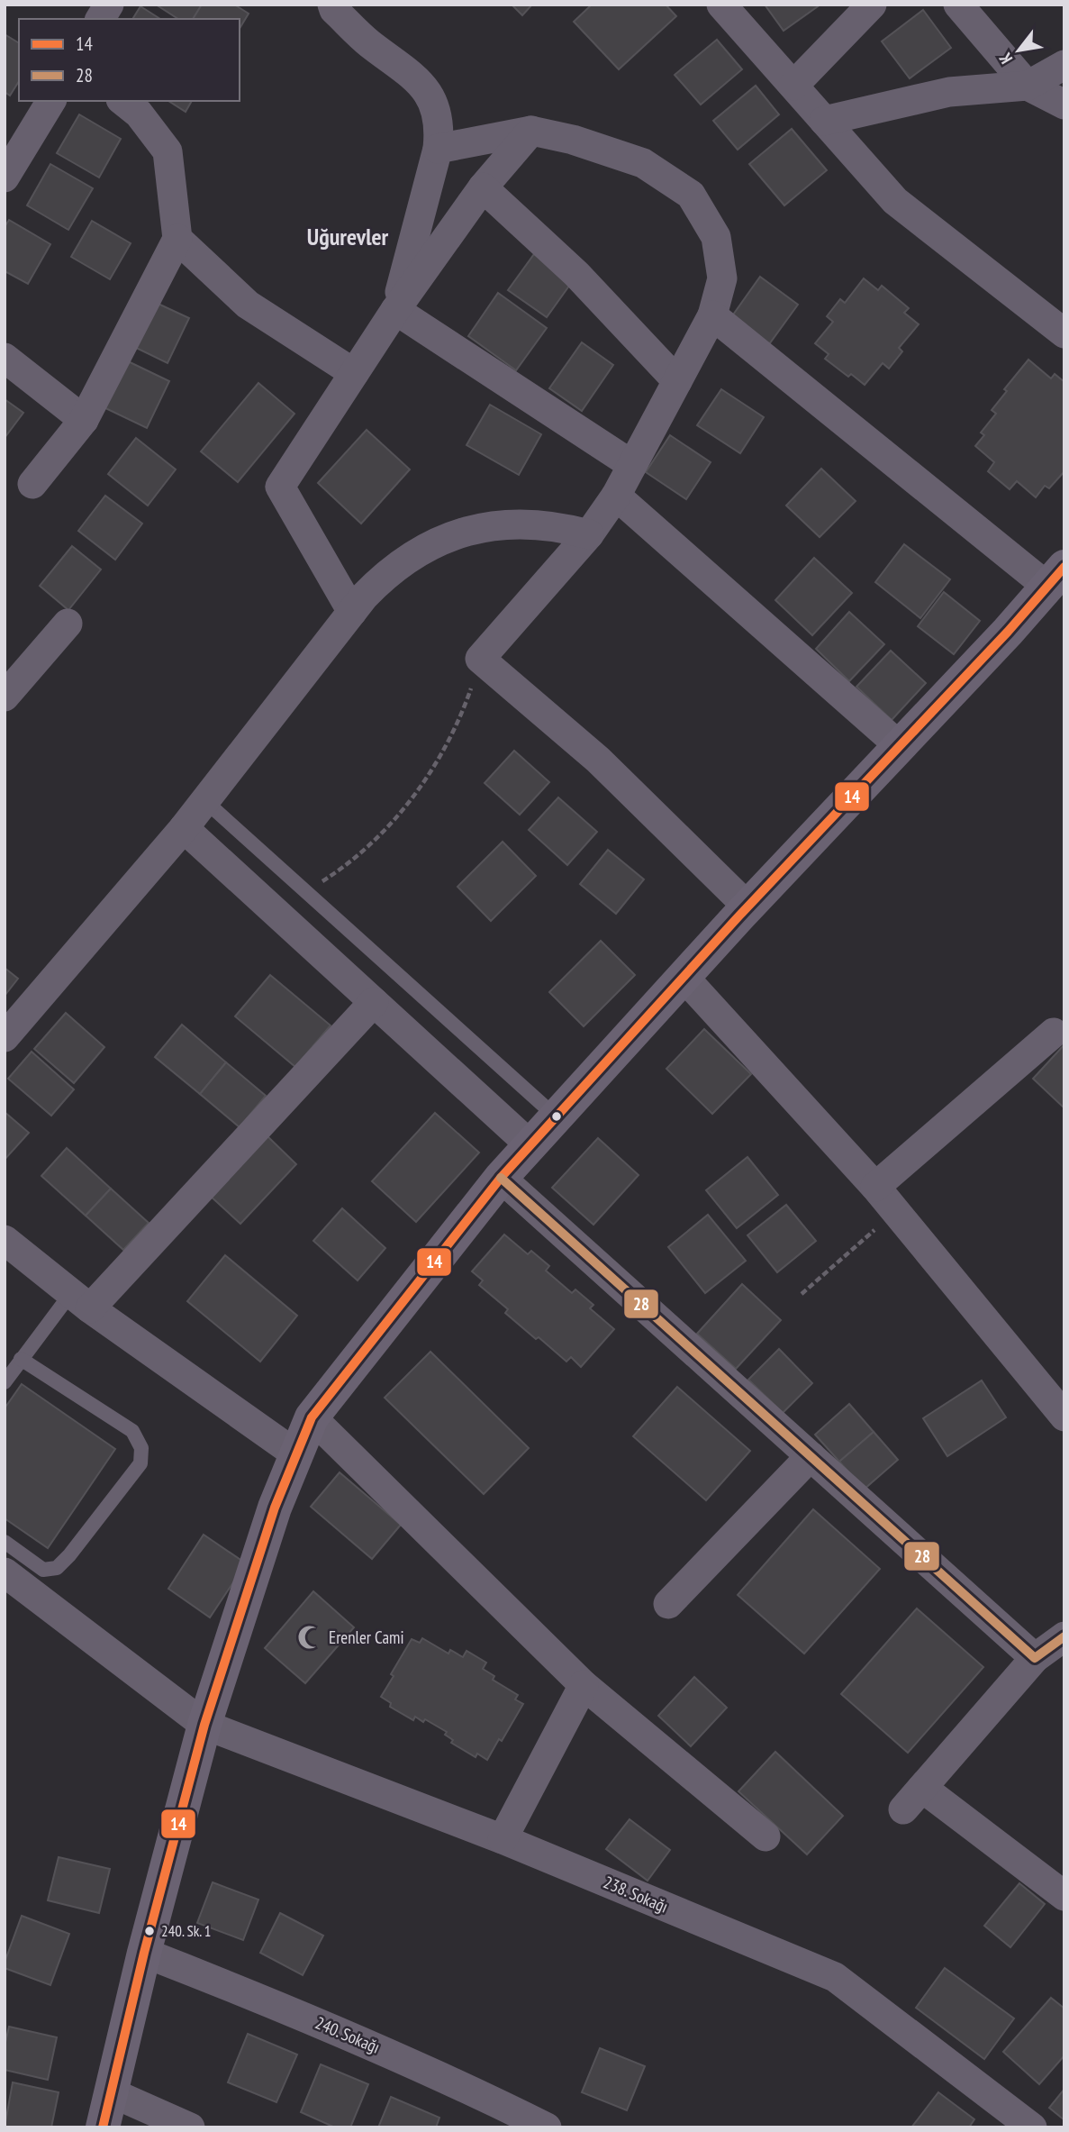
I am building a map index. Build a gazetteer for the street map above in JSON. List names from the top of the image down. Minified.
{"streets":{"street":["238. Sokağı","240. Sokağı"]},"districts":["Uğurevler"],"places":{"mosque":["Erenler Cami"],"other":["240. Sk. 1"]},"lines":["transit line 14","transit line 28"],"legend":["14","28"],"north":"bottom left"}
